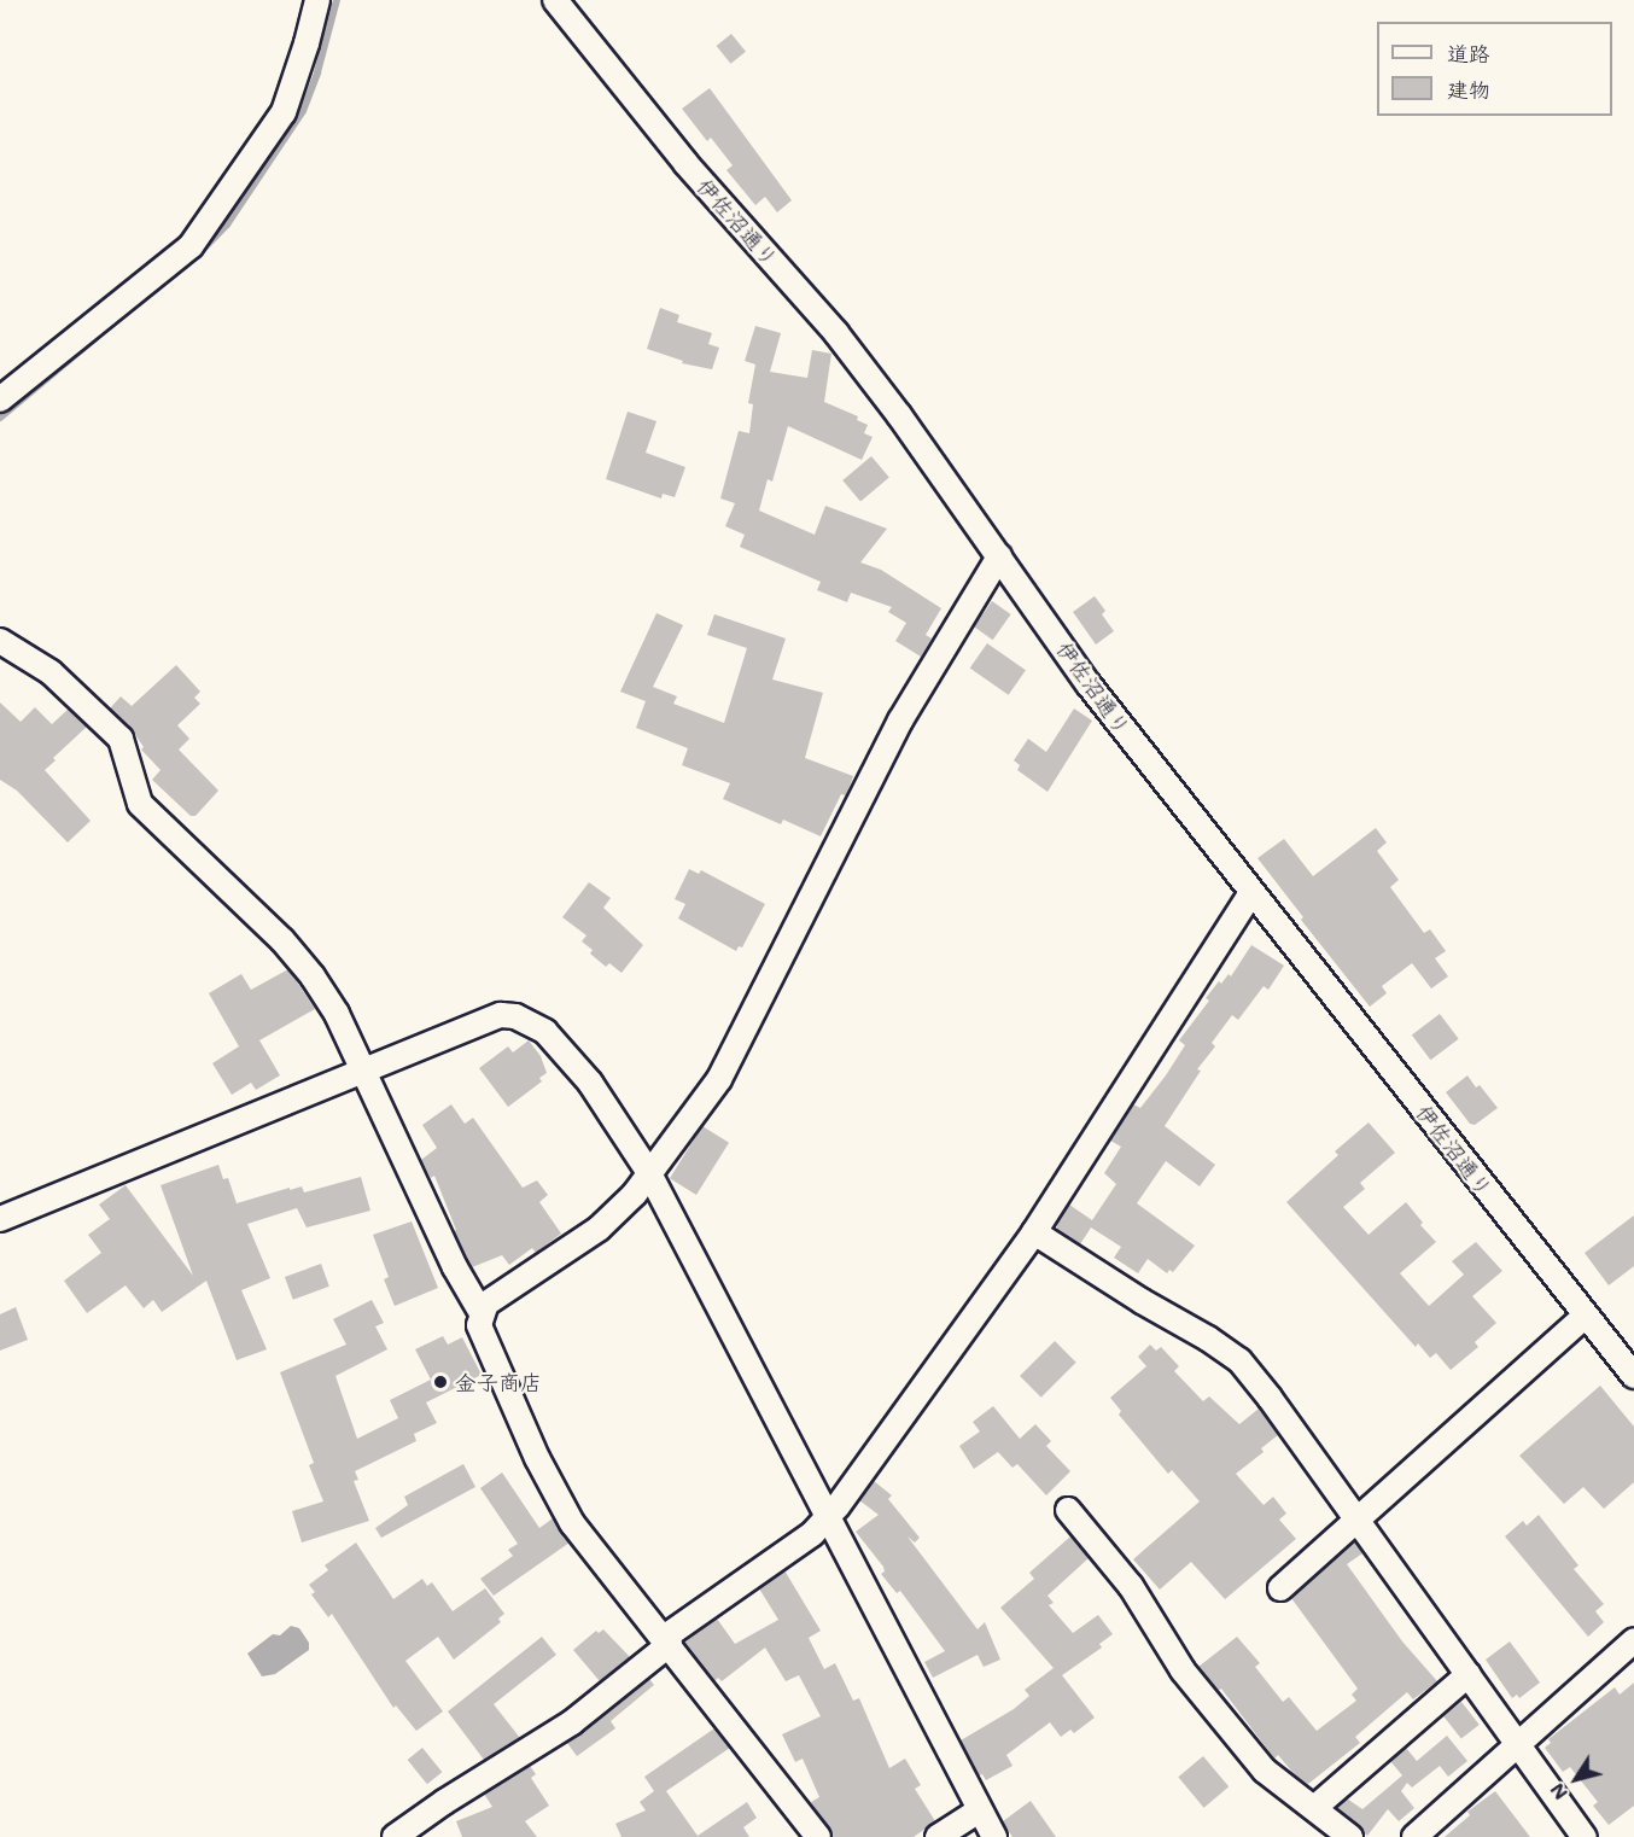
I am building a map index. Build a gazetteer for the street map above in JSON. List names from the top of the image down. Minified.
{"streets":{"street":["伊佐沼通り"]},"places":["金子商店"],"legend":["道路","建物"],"north":"bottom left"}
